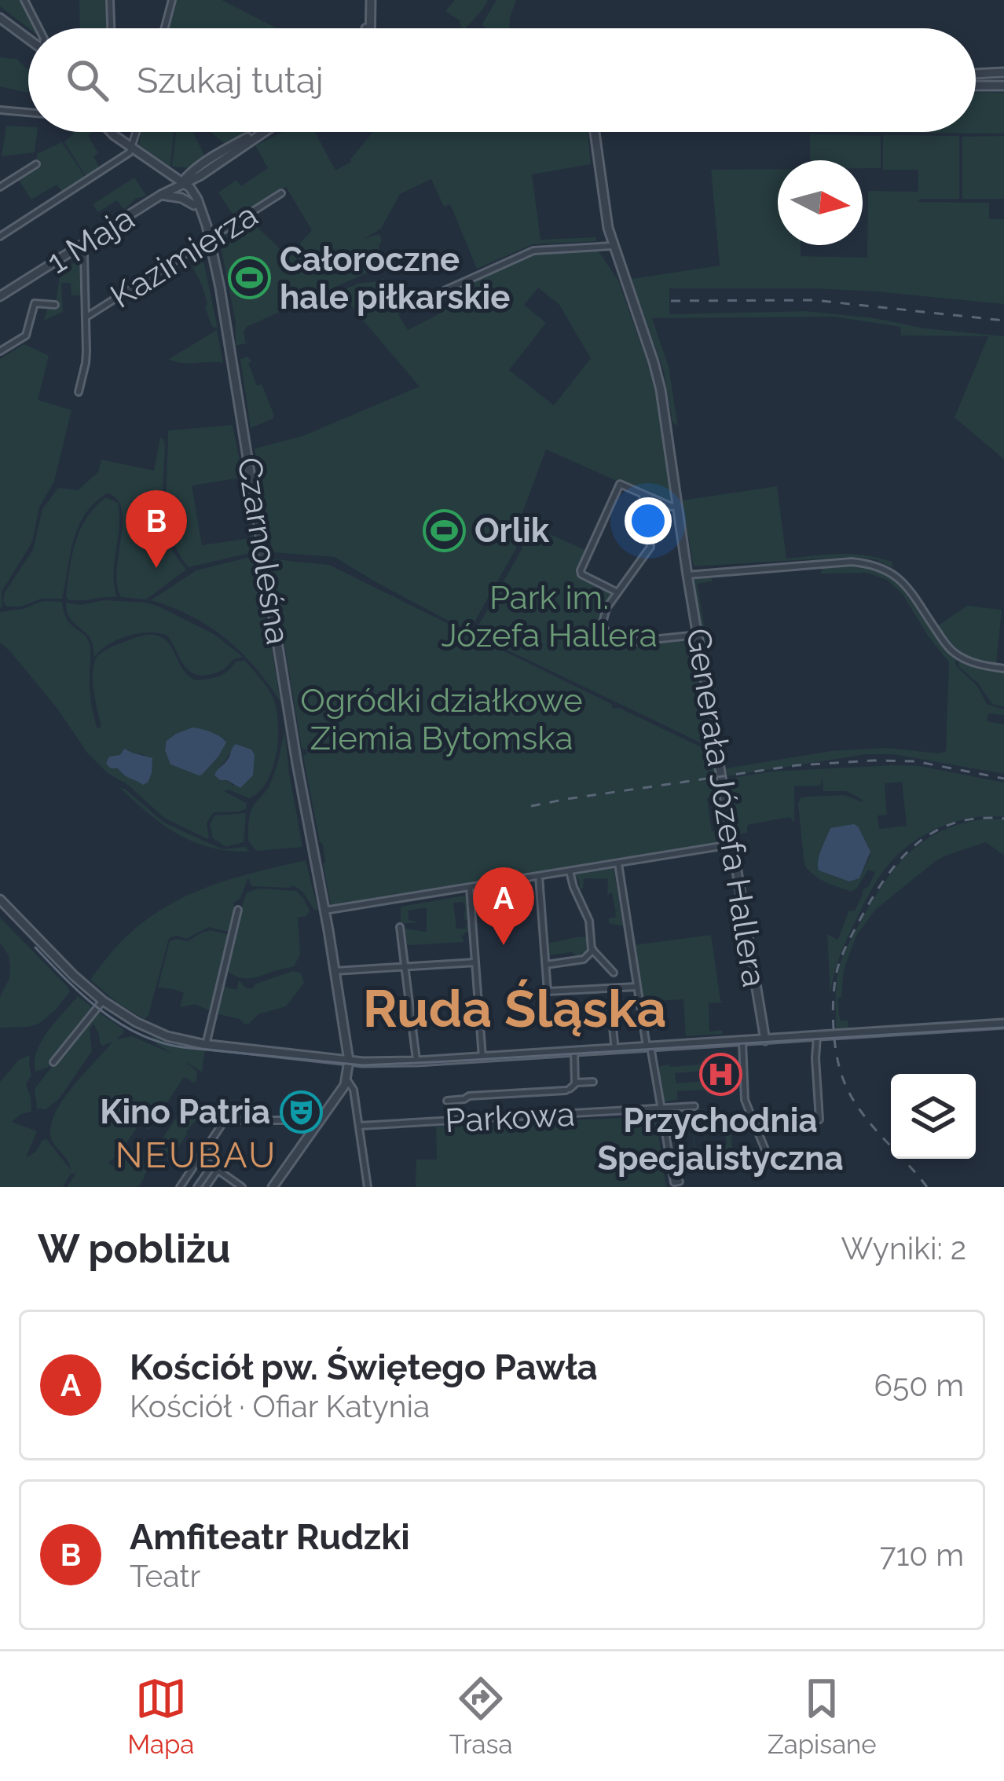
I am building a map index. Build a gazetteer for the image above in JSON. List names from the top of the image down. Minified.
{"streets":{"street":["1 Maja","Kazimierza","Czarnoleśna","Generała Józefa Hallera","Parkowa"]},"crossings":[["1 Maja","Czarnoleśna"],["Kazimierza","Czarnoleśna"]],"districts":["Ruda Śląska","NEUBAU"],"parks":["Park im. Józefa Hallera","Ogródki działkowe Ziemia Bytomska"],"places":{"sports":["Całoroczne hale piłkarskie","Orlik"],"hospital":["Przychodnia Specjalistyczna"],"theatre":["Kino Patria"]},"north":"right","page":{"search":"Szukaj tutaj","pins":["B","A"],"heading":["W pobliżu","Wyniki: 2"],"list":[{"mark":"A","name":"Kościół pw. Świętego Pawła","note":"Kościół · Ofiar Katynia","value":"650 m"},{"mark":"B","name":"Amfiteatr Rudzki","note":"Teatr","value":"710 m"}],"nav":["Mapa","Trasa","Zapisane"]}}
